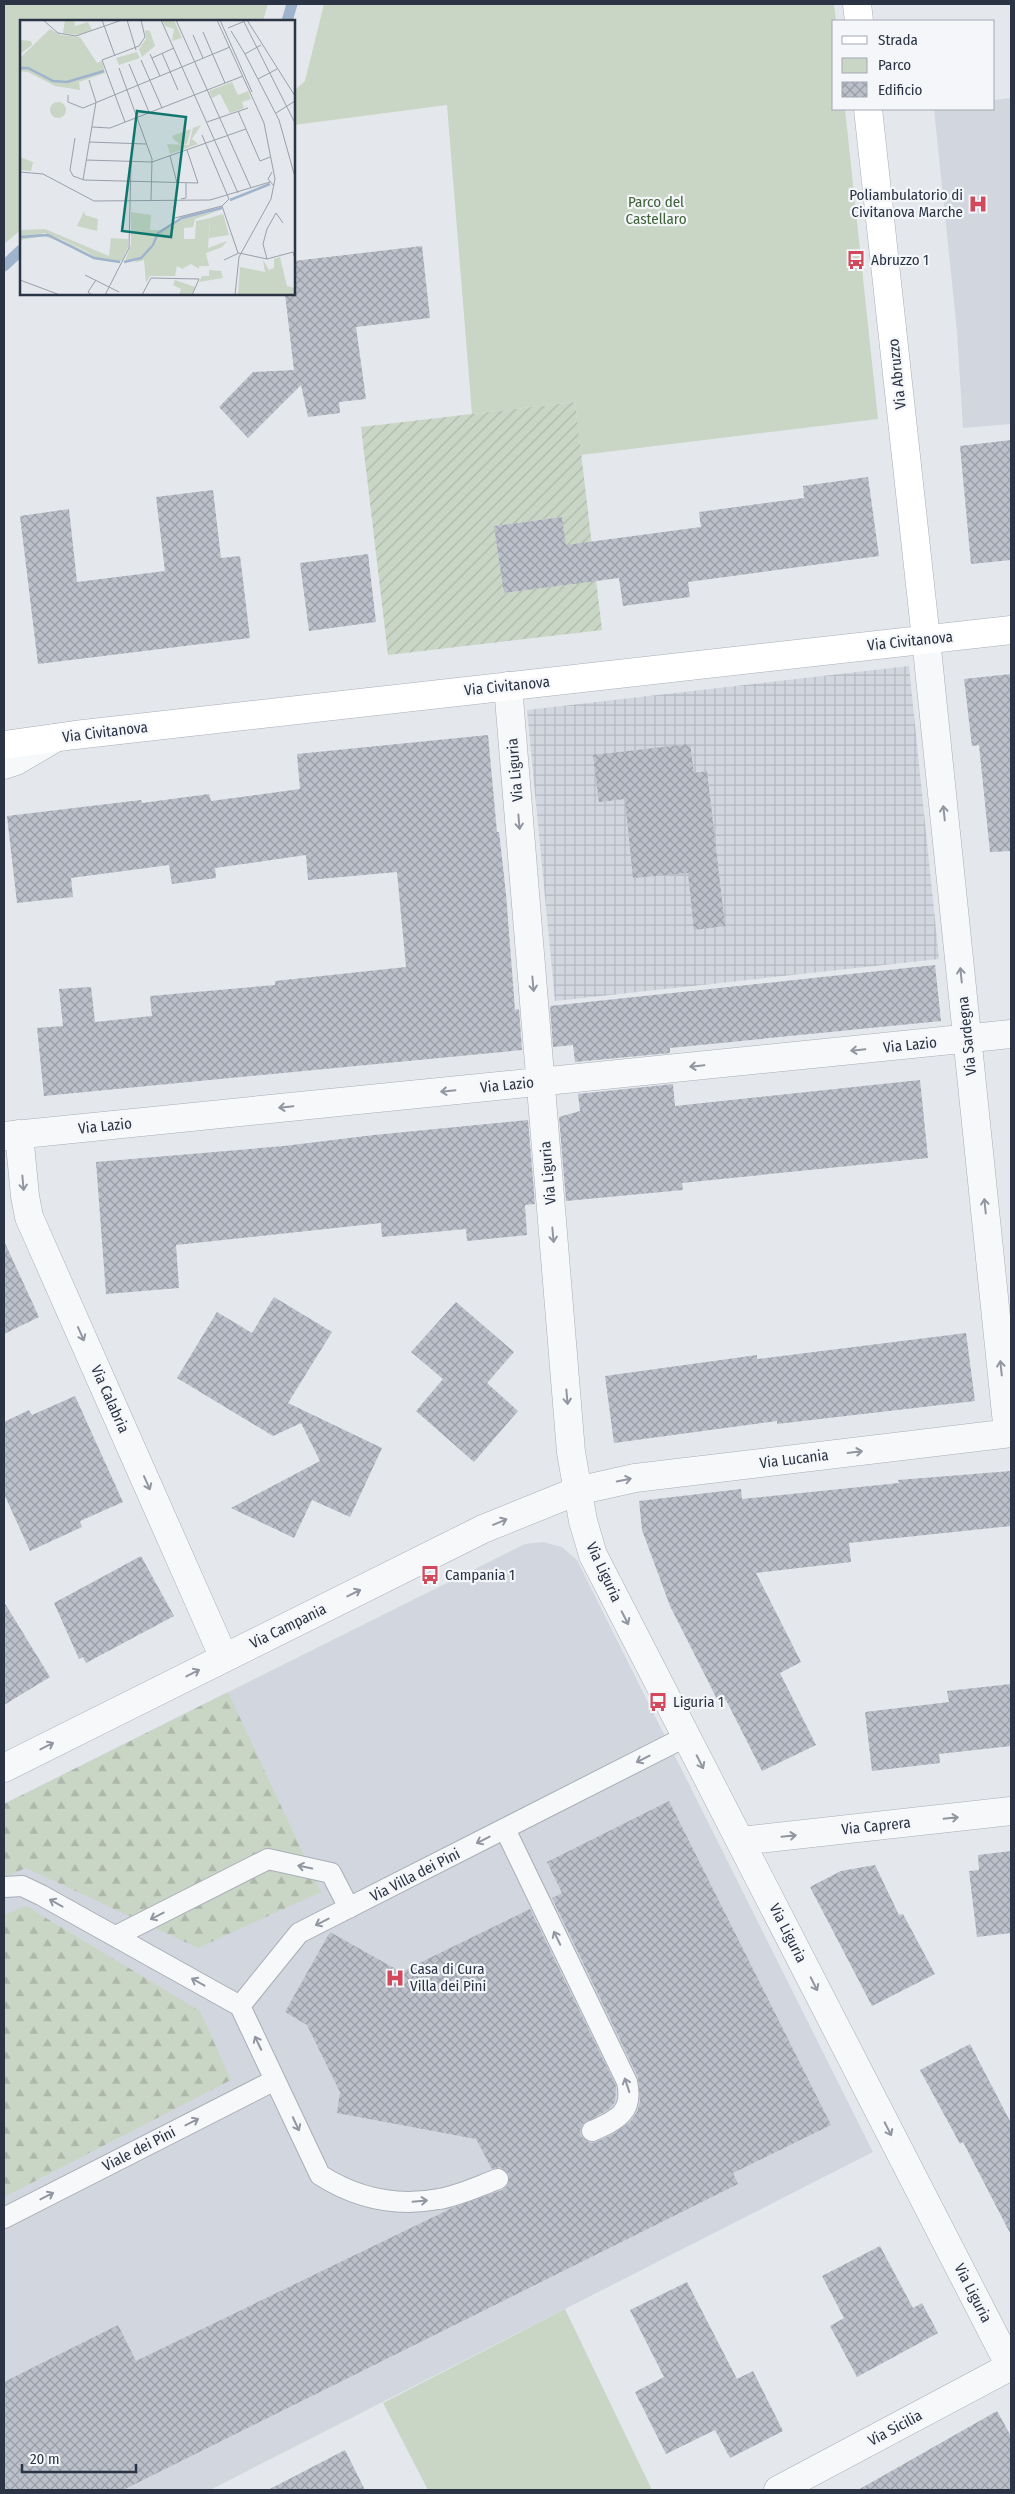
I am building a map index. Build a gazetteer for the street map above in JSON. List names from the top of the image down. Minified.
{"streets":{"street":["Via Abruzzo","Via Civitanova","Via Liguria","Via Sardegna","Via Lazio","Via Calabria","Via Lucania","Via Campania","Via Caprera","Via Sicilia"],"lane":["Via Villa dei Pini","Viale dei Pini"]},"crossings":[["Via Abruzzo","Via Civitanova"],["Via Abruzzo","Via Sardegna"],["Via Civitanova","Via Liguria"],["Via Civitanova","Via Sardegna"],["Via Liguria","Via Lazio"],["Via Liguria","Via Lucania"],["Via Liguria","Via Campania"],["Via Liguria","Via Caprera"],["Via Liguria","Via Villa dei Pini"],["Via Liguria","Via Sicilia"],["Via Sardegna","Via Lazio"],["Via Sardegna","Via Lucania"],["Via Lazio","Via Calabria"],["Via Calabria","Via Campania"],["Via Lucania","Via Campania"]],"one_way":["Via Liguria","Via Sardegna","Via Lazio","Via Calabria","Via Lucania","Via Campania","Via Caprera","Via Villa dei Pini","Viale dei Pini"],"parks":["Parco del Castellaro"],"places":{"hospital":["Poliambulatorio di Civitanova Marche","Casa di Cura Villa dei Pini"],"bus stop":["Abruzzo 1","Campania 1","Liguria 1"]},"legend":["Strada","Parco","Edificio"],"scale_bar":"20 m"}
